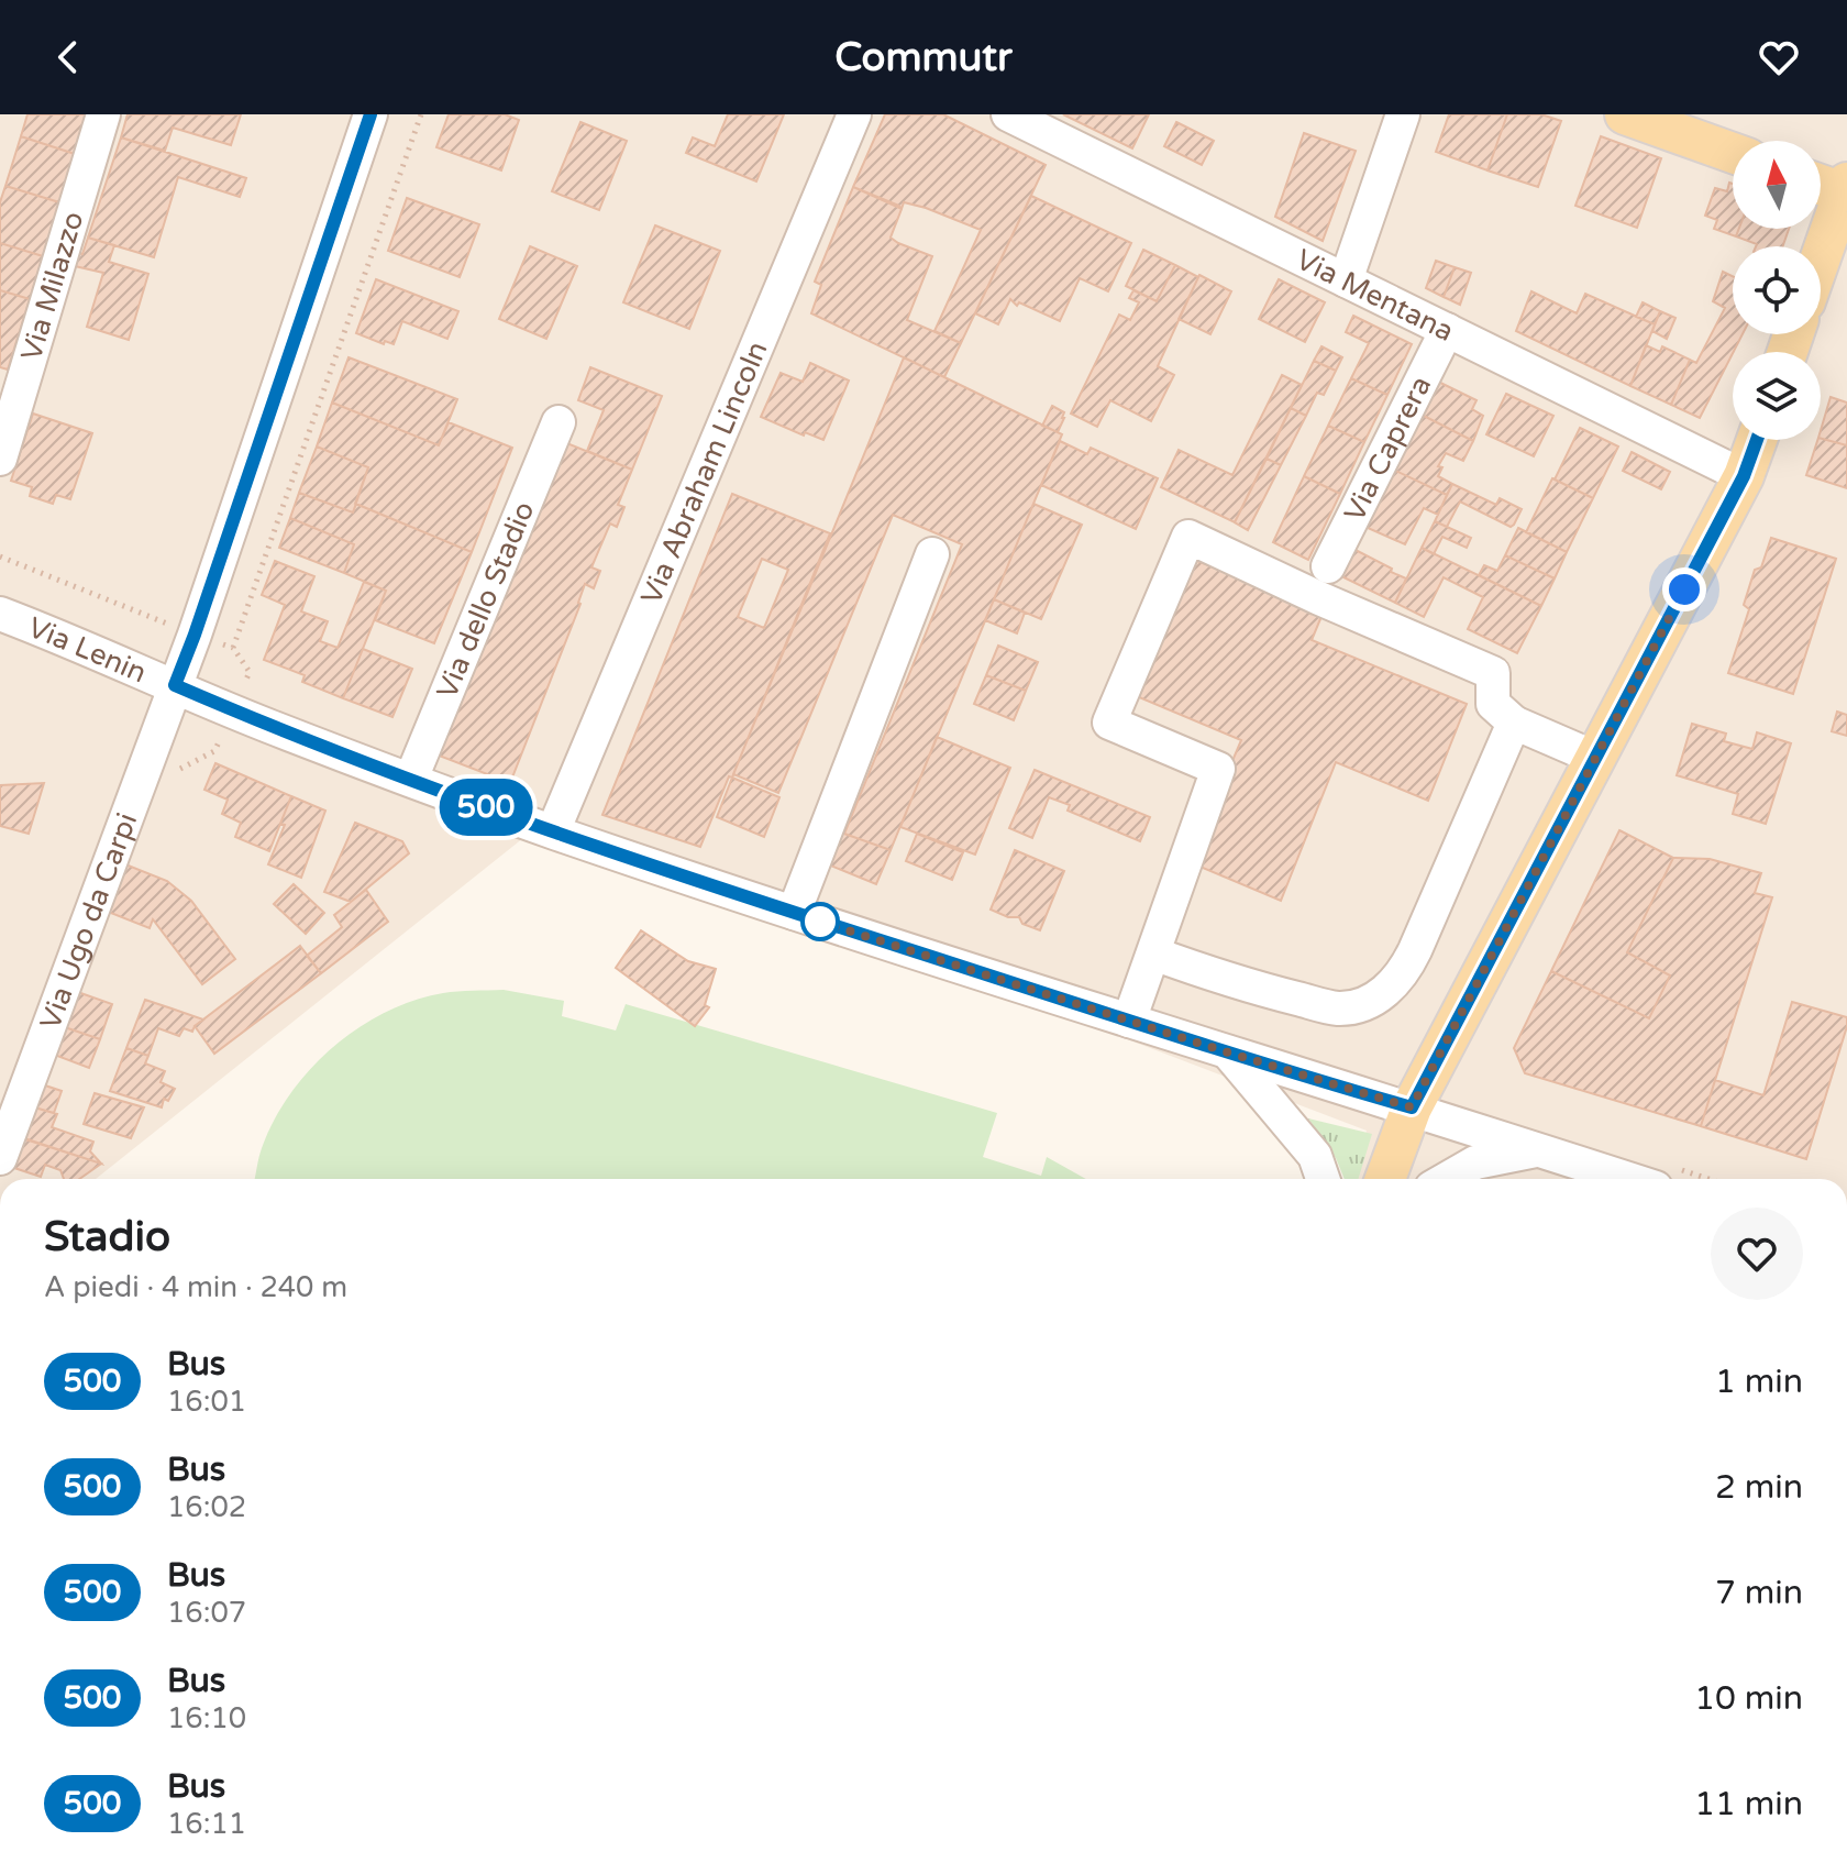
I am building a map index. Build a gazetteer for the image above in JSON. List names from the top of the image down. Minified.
{"streets":{"street":["Via Milazzo","Via Mentana","Via Caprera","Via Abraham Lincoln","Via dello Stadio","Via Lenin","Via Ugo da Carpi"]},"crossings":[["Via Mentana","Via Caprera"],["Via Abraham Lincoln","Via Lenin"],["Via dello Stadio","Via Lenin"],["Via Lenin","Via Ugo da Carpi"]],"lines":["bus line 500"],"north":"top","page":{"header":"Commutr","on_map":"500","heading":["Stadio","A piedi · 4 min · 240 m"],"list":[{"mark":"500","name":"Bus","note":"16:01","value":"1 min"},{"mark":"500","name":"Bus","note":"16:02","value":"2 min"},{"mark":"500","name":"Bus","note":"16:07","value":"7 min"},{"mark":"500","name":"Bus","note":"16:10","value":"10 min"},{"mark":"500","name":"Bus","note":"16:11","value":"11 min"}]}}
